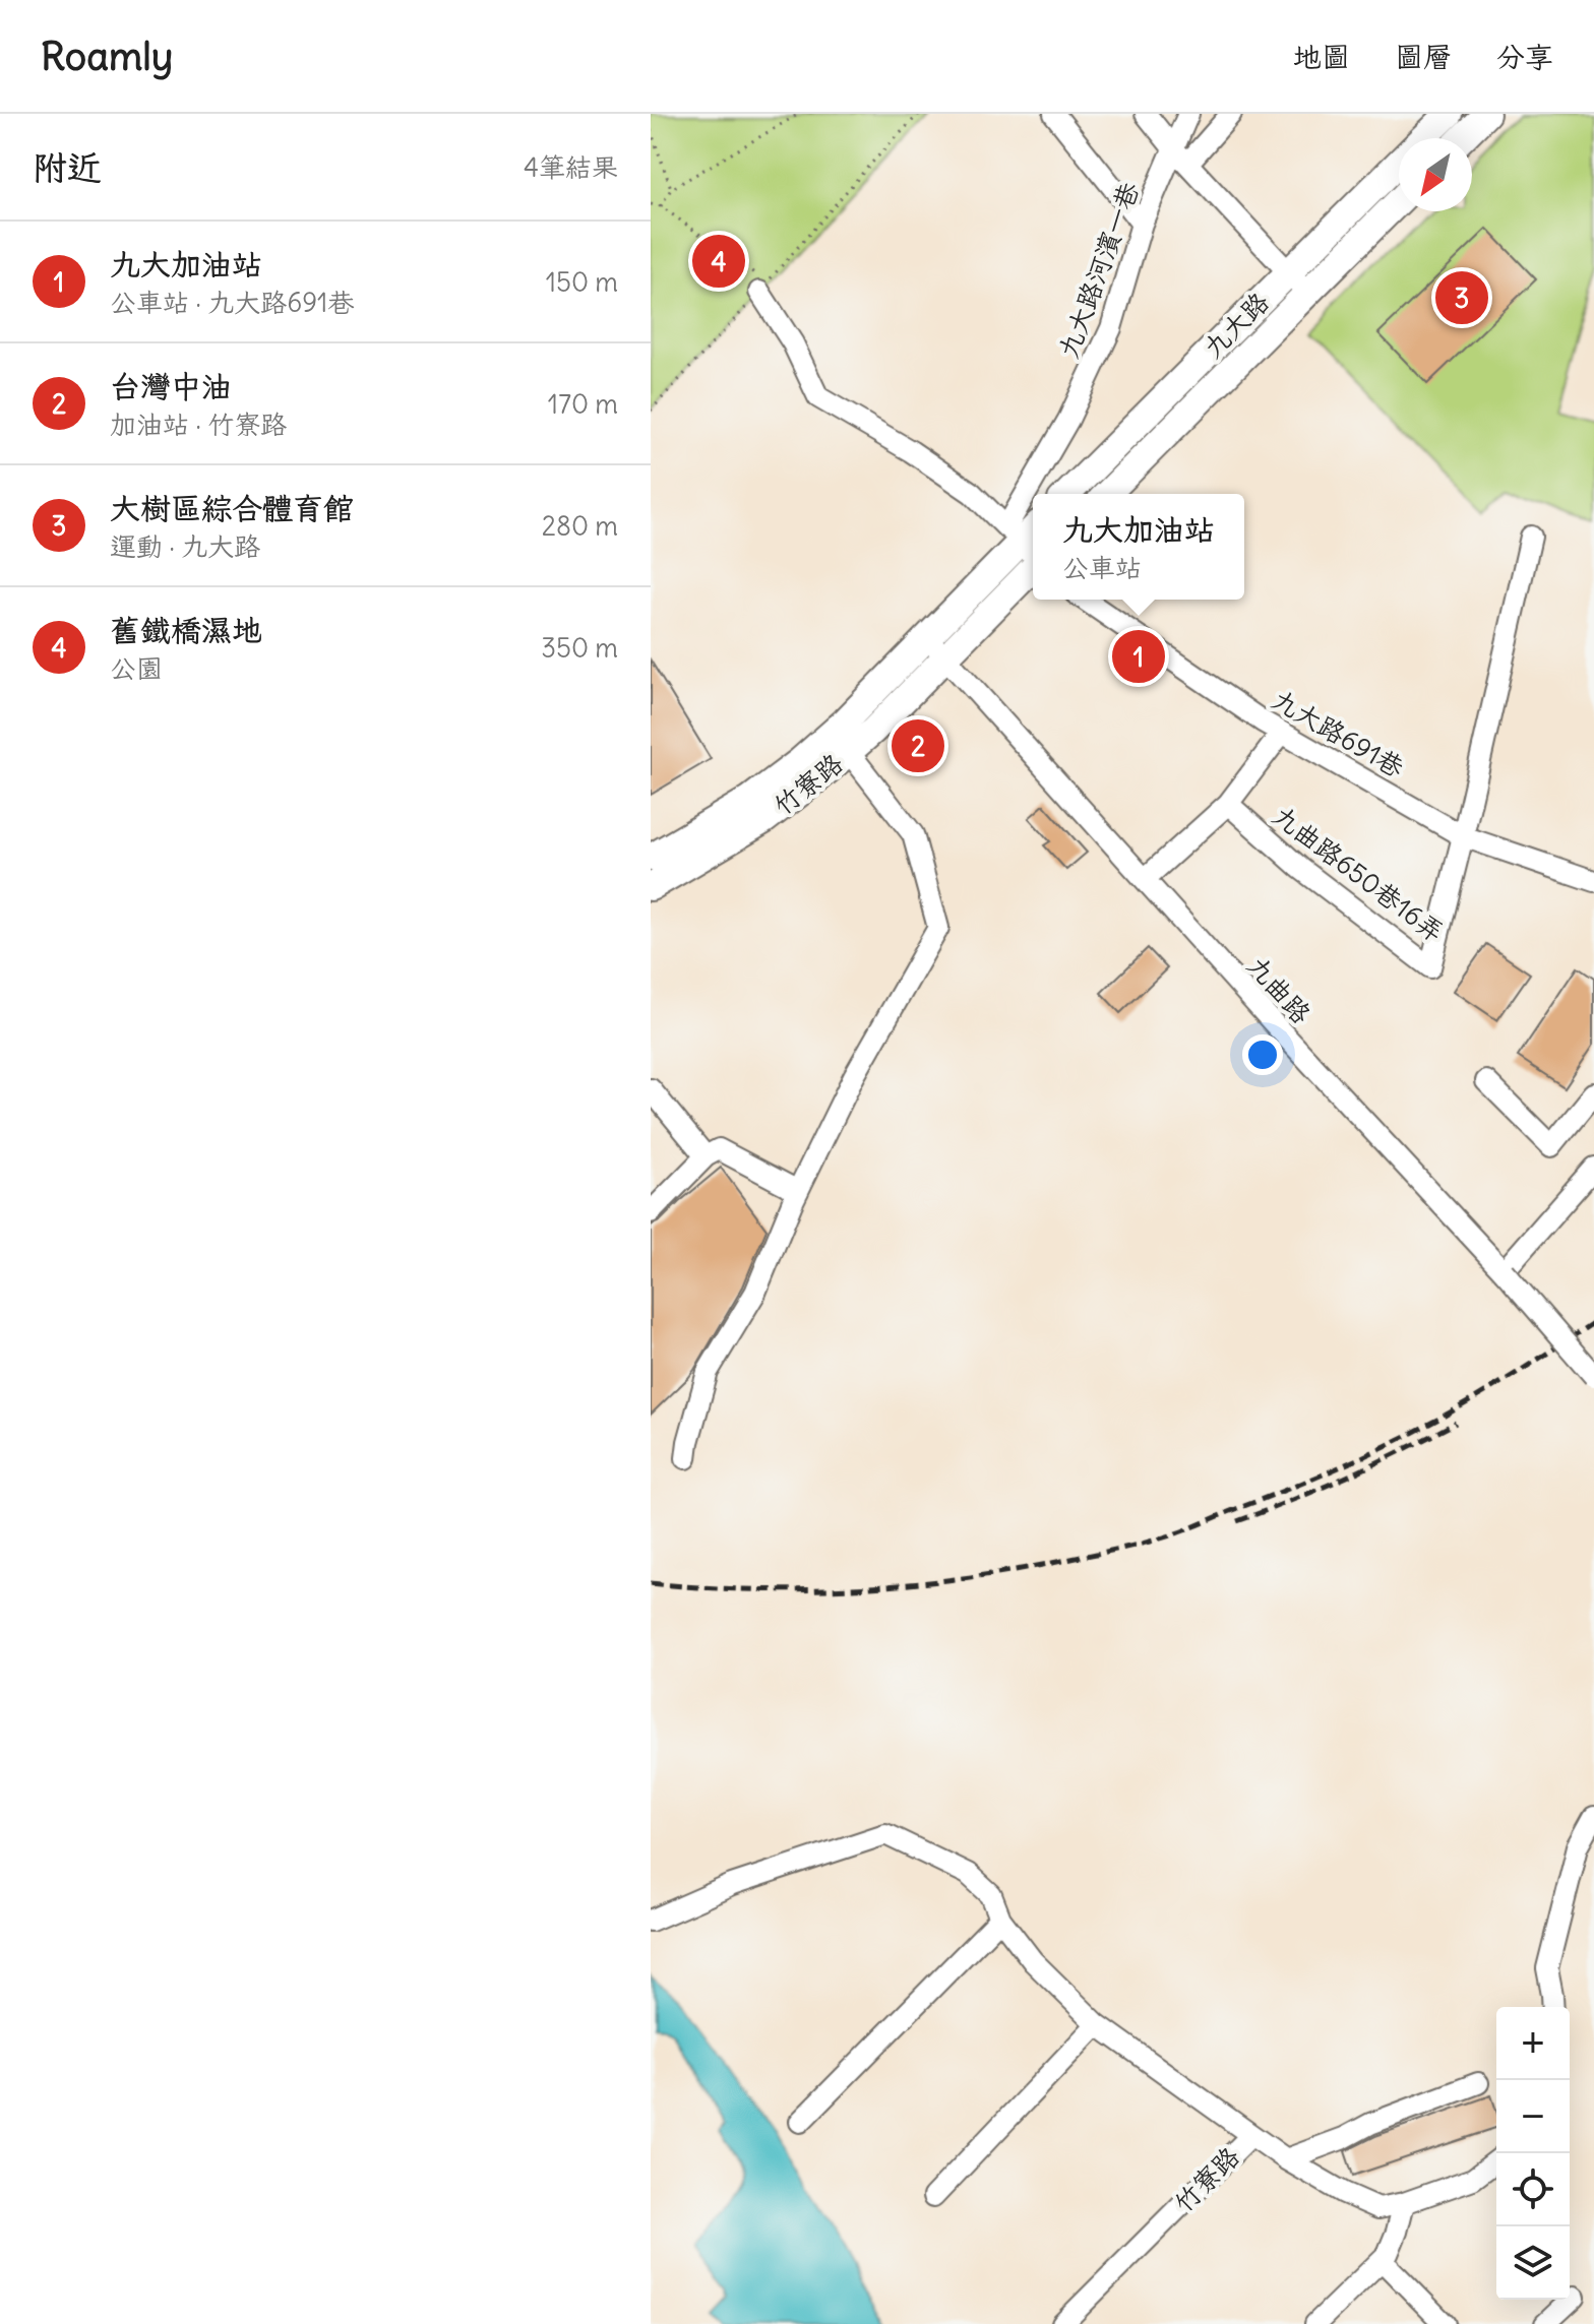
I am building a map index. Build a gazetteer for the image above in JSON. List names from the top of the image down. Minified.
{"streets":{"main road":["九大路","竹寮路"],"street":["九大路河濱一巷","九大路691巷","九曲路650巷16弄","九曲路"]},"crossings":[["九大路691巷","九曲路650巷16弄"],["竹寮路","九曲路"]],"north":"bottom left","page":{"header":"Roamly","nav":["地圖","圖層","分享"],"heading":["附近","4筆結果"],"list":[{"mark":"1","name":"九大加油站","note":"公車站 · 九大路691巷","value":"150 m"},{"mark":"2","name":"台灣中油","note":"加油站 · 竹寮路","value":"170 m"},{"mark":"3","name":"大樹區綜合體育館","note":"運動 · 九大路","value":"280 m"},{"mark":"4","name":"舊鐵橋濕地","note":"公園","value":"350 m"}],"pins":["4","3","1","2"],"popup":["九大加油站","公車站"],"map_buttons":["+","−"]}}
